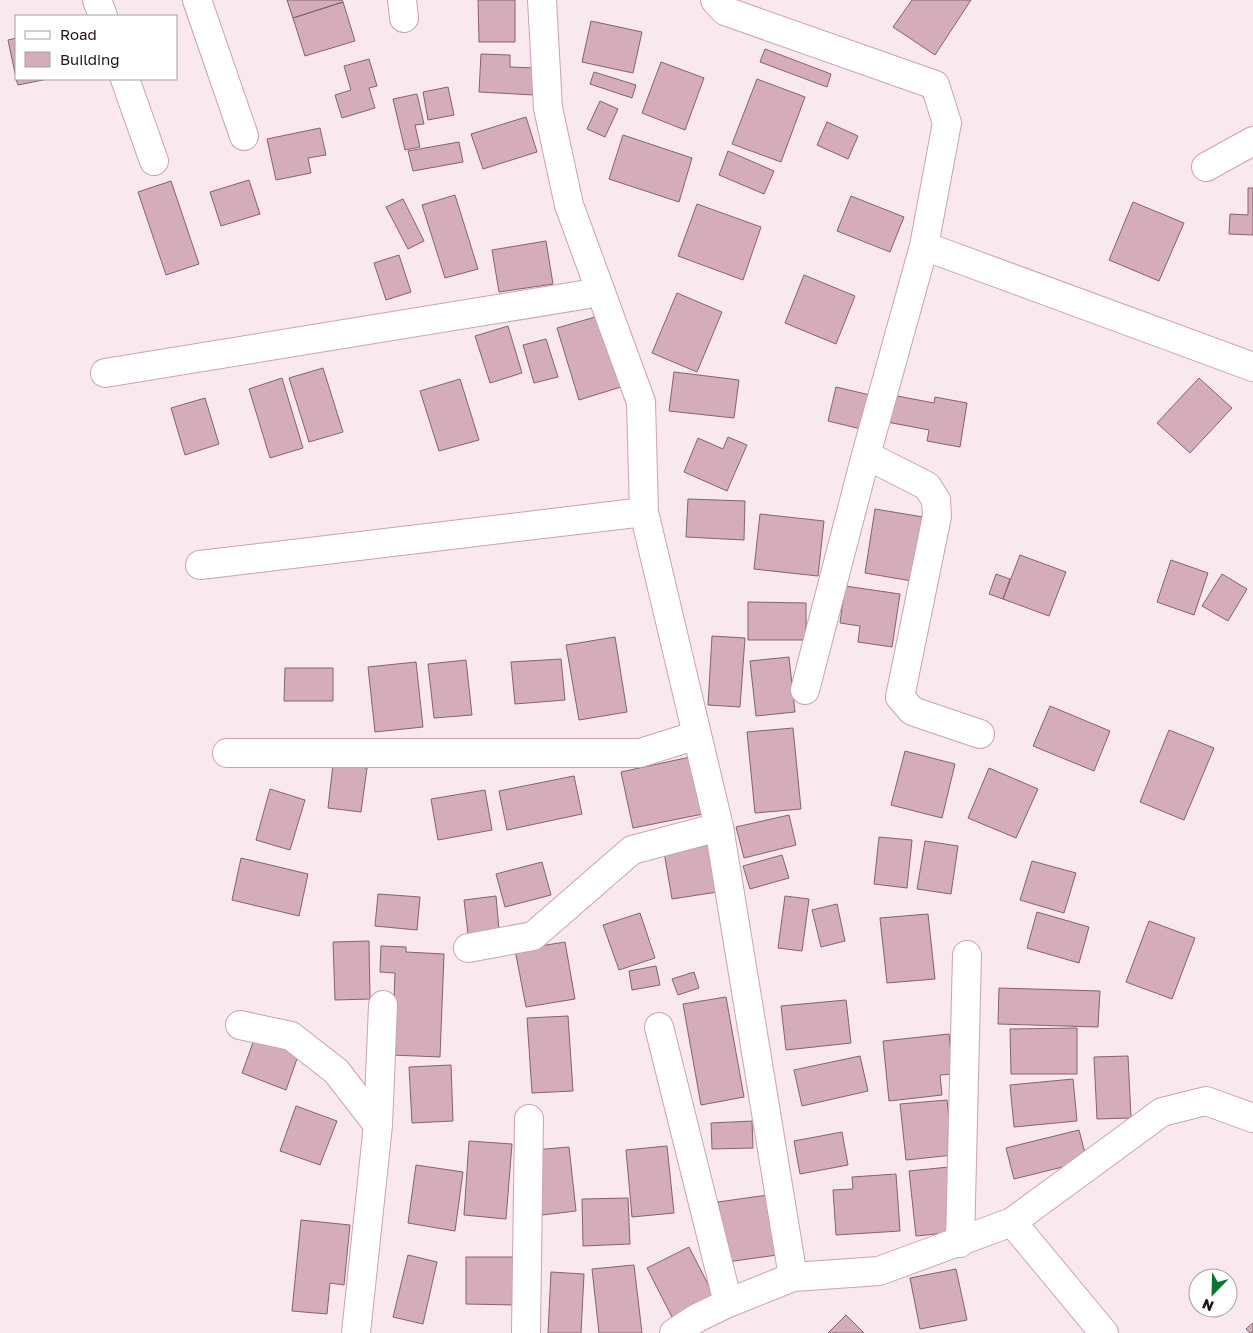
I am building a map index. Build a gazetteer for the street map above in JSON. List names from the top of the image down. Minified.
{"legend":["Road","Building"],"north":"bottom left"}
